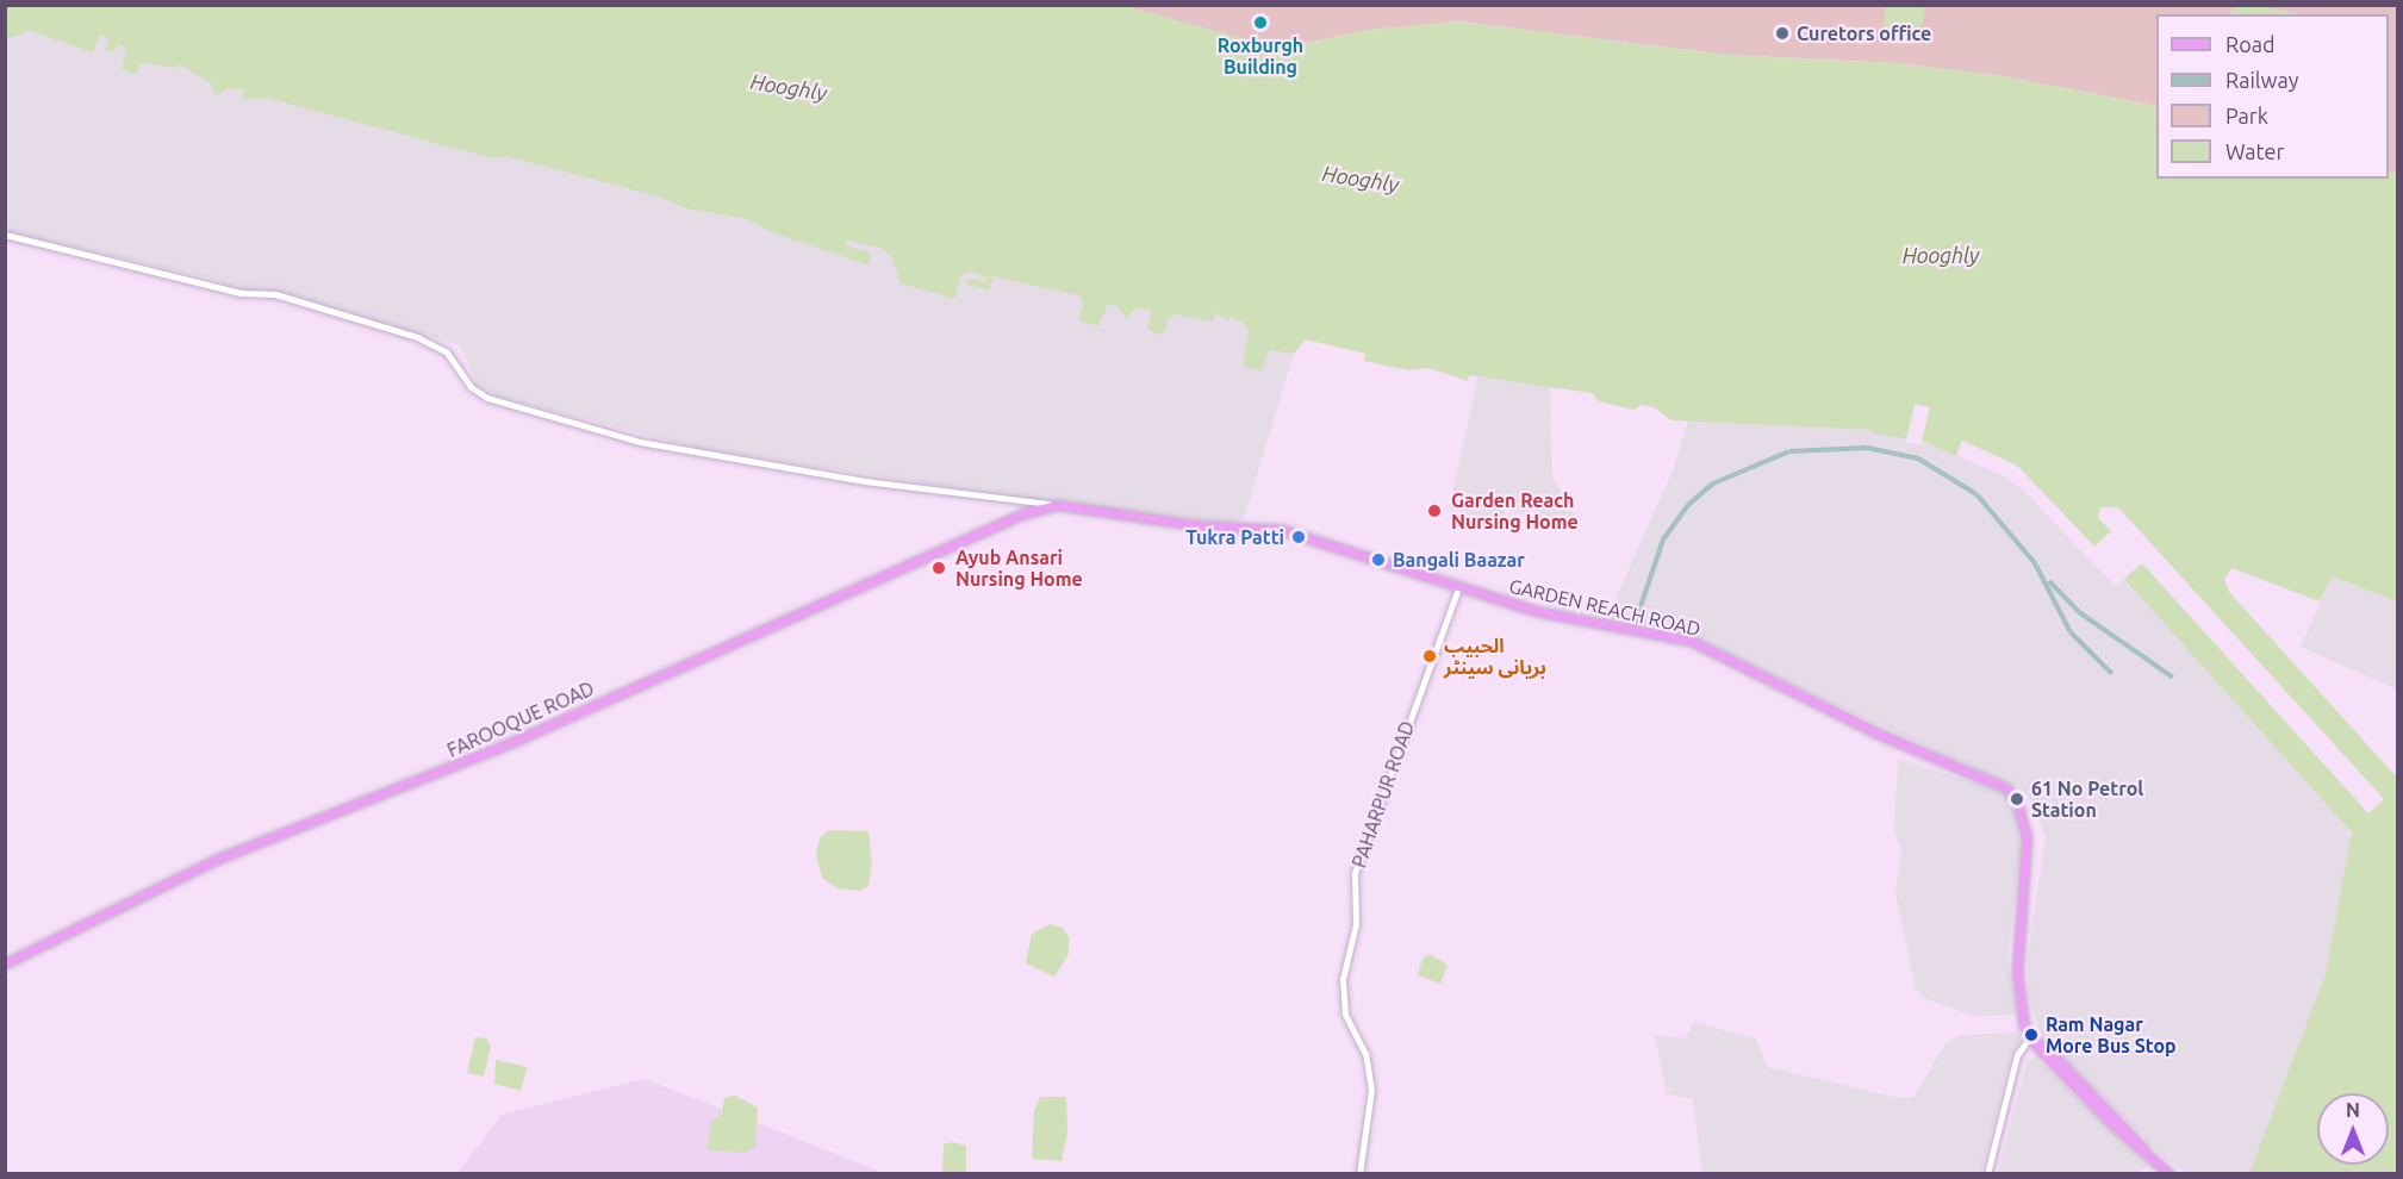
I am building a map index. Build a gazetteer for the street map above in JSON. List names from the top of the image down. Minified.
{"streets":{"main road":["GARDEN REACH ROAD","FAROOQUE ROAD"],"street":["PAHARPUR ROAD"]},"crossings":[["GARDEN REACH ROAD","FAROOQUE ROAD"],["GARDEN REACH ROAD","PAHARPUR ROAD"]],"water":["Hooghly"],"places":["Roxburgh Building","Curetors office","Garden Reach Nursing Home","Tukra Patti","Bangali Baazar","Ayub Ansari Nursing Home","الحبیب بریانی سینٹر","61 No Petrol Station","Ram Nagar More Bus Stop"],"legend":["Road","Railway","Park","Water"],"north":"top"}
